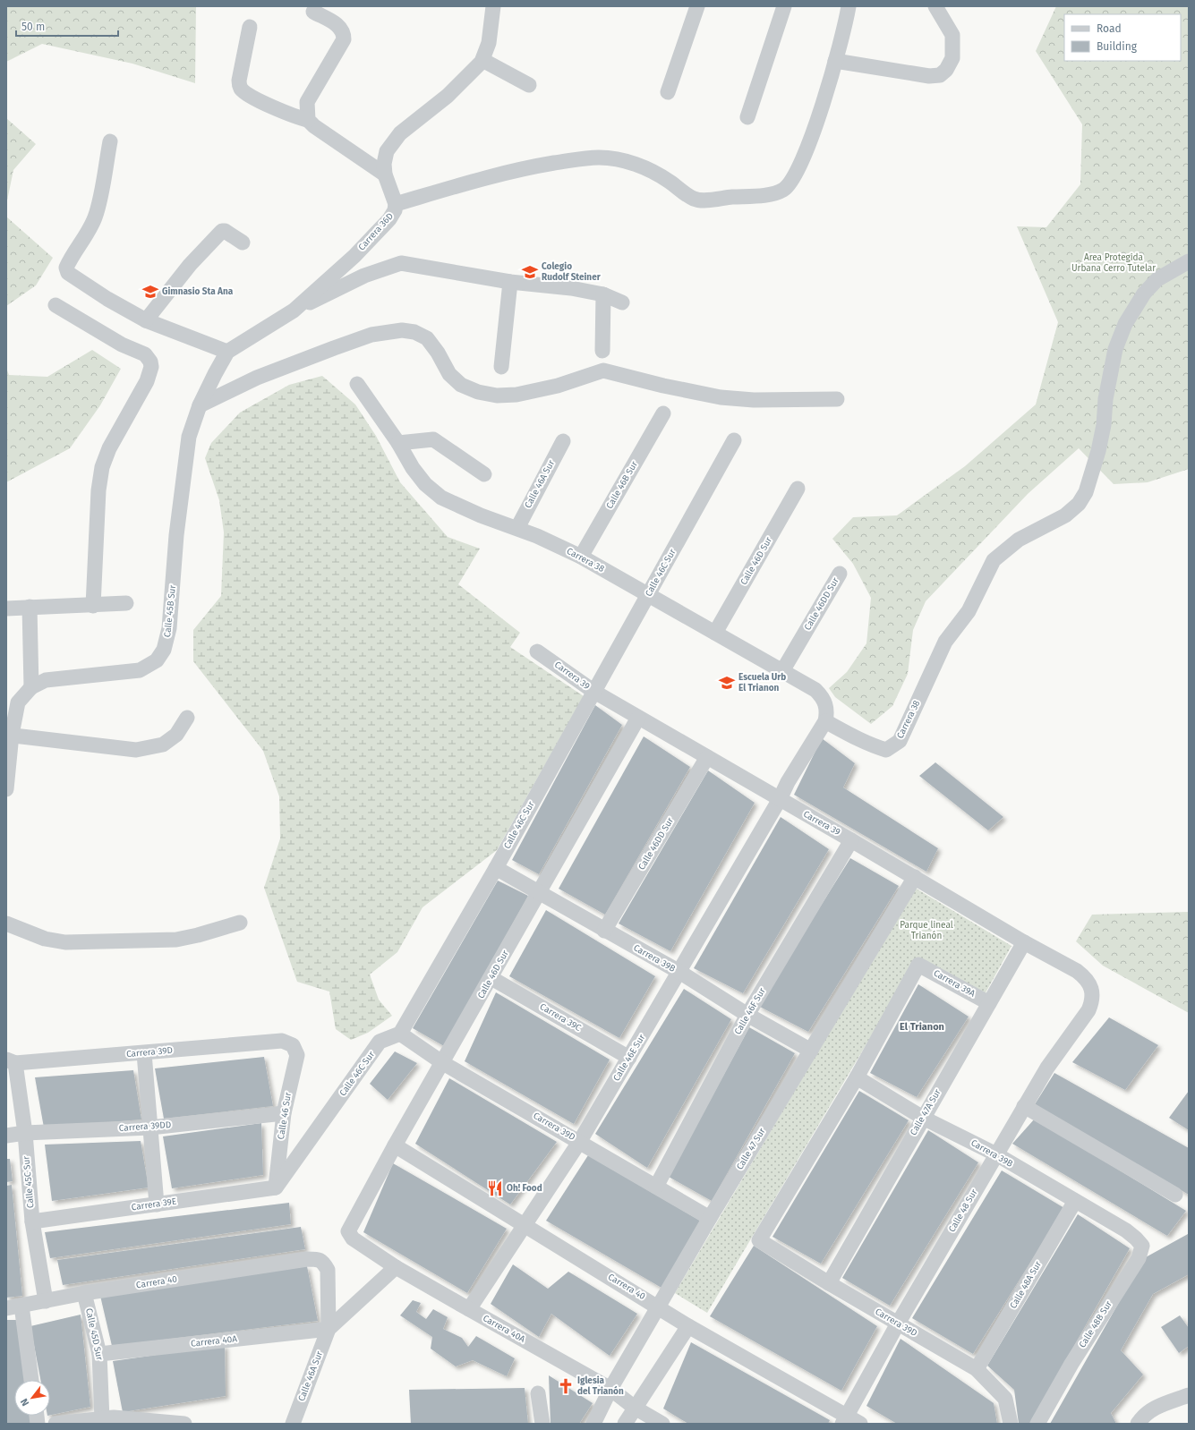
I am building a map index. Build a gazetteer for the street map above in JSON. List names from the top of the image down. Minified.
{"streets":{"street":["Carrera 36D","Calle 46A Sur","Calle 46B Sur","Carrera 38","Calle 46D Sur","Calle 46C Sur","Calle 46DD Sur","Calle 45B Sur","Carrera 39","Carrera 39B","Carrera 39A","Calle 46F Sur","Carrera 39C","Carrera 39D","Calle 46E Sur","Calle 47A Sur","Calle 46 Sur","Carrera 39DD","Calle 47 Sur","Calle 45C Sur","Carrera 39E","Calle 48 Sur","Carrera 40","Calle 48A Sur","Calle 48B Sur","Carrera 40A","Calle 45D Sur"]},"crossings":[["Carrera 36D","Calle 45B Sur"],["Calle 46A Sur","Carrera 38"],["Calle 46A Sur","Carrera 40"],["Calle 46A Sur","Carrera 40A"],["Calle 46B Sur","Carrera 38"],["Carrera 38","Calle 46D Sur"],["Carrera 38","Calle 46C Sur"],["Carrera 38","Calle 46DD Sur"],["Calle 46D Sur","Carrera 39"],["Calle 46D Sur","Carrera 39B"],["Calle 46D Sur","Carrera 39C"],["Calle 46D Sur","Carrera 39D"],["Calle 46D Sur","Carrera 40"],["Calle 46D Sur","Carrera 40A"],["Calle 46C Sur","Carrera 39"],["Calle 46C Sur","Carrera 39B"],["Calle 46C Sur","Carrera 39D"],["Calle 46C Sur","Calle 46 Sur"],["Calle 46C Sur","Carrera 39E"],["Calle 46DD Sur","Carrera 39"],["Calle 46DD Sur","Carrera 39B"],["Carrera 39","Calle 46F Sur"],["Carrera 39","Calle 46E Sur"],["Carrera 39","Calle 47A Sur"],["Carrera 39","Calle 47 Sur"],["Carrera 39","Calle 48 Sur"],["Carrera 39B","Carrera 39A"],["Carrera 39B","Calle 46F Sur"],["Carrera 39B","Carrera 39D"],["Carrera 39B","Calle 46E Sur"],["Carrera 39B","Calle 47A Sur"],["Carrera 39B","Calle 47 Sur"],["Carrera 39B","Calle 48 Sur"],["Carrera 39B","Calle 48A Sur"],["Carrera 39B","Calle 48B Sur"],["Carrera 39A","Carrera 39D"],["Carrera 39A","Calle 47A Sur"],["Calle 46F Sur","Carrera 39D"],["Carrera 39C","Calle 46E Sur"],["Carrera 39D","Calle 46E Sur"],["Carrera 39D","Calle 47A Sur"],["Carrera 39D","Calle 46 Sur"],["Carrera 39D","Calle 47 Sur"],["Carrera 39D","Calle 45C Sur"],["Carrera 39D","Calle 48 Sur"],["Carrera 39D","Calle 48A Sur"],["Calle 46E Sur","Carrera 40"],["Calle 46E Sur","Carrera 40A"],["Calle 46 Sur","Carrera 39DD"],["Calle 46 Sur","Carrera 39E"],["Carrera 39DD","Calle 45C Sur"],["Calle 47 Sur","Carrera 40"],["Calle 47 Sur","Carrera 40A"],["Calle 45C Sur","Carrera 39E"],["Calle 45C Sur","Carrera 40"],["Calle 48 Sur","Carrera 40"],["Carrera 40","Calle 45D Sur"],["Carrera 40A","Calle 45D Sur"]],"districts":["El Trianon"],"parks":["Area Protegida Urbana Cerro Tutelar","Parque lineal Trianón"],"places":{"school or university":["Colegio Rudolf Steiner","Gimnasio Sta Ana","Escuela Urb El Trianon"],"restaurant":["Oh! Food"],"church":["Iglesia del Trianón"]},"legend":["Road","Building"],"scale_bar":"50 m","north":"bottom left"}
